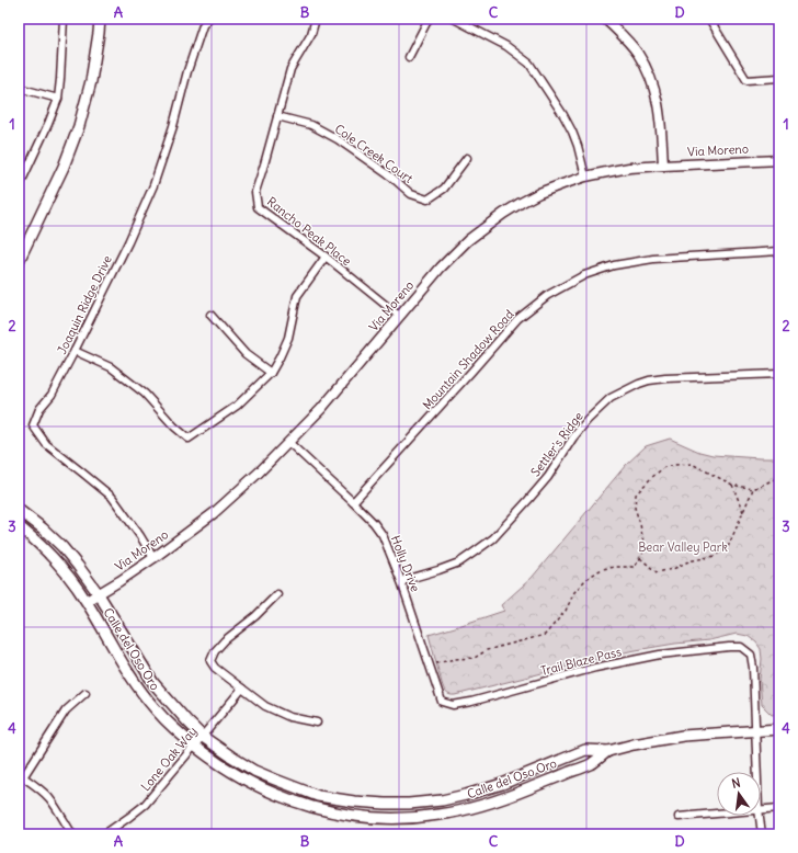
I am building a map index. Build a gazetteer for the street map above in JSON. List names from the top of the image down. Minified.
{"streets":{"main road":["Calle del Oso Oro"],"street":["Via Moreno","Cole Creek Court","Rancho Peak Place","Joaquin Ridge Drive","Mountain Shadow Road","Settler's Ridge","Holly Drive","Trail Blaze Pass","Lone Oak Way"]},"crossings":[["Via Moreno","Rancho Peak Place"],["Via Moreno","Joaquin Ridge Drive"],["Via Moreno","Holly Drive"],["Via Moreno","Calle del Oso Oro"],["Cole Creek Court","Rancho Peak Place"],["Mountain Shadow Road","Holly Drive"],["Settler's Ridge","Holly Drive"],["Holly Drive","Trail Blaze Pass"],["Calle del Oso Oro","Trail Blaze Pass"],["Calle del Oso Oro","Lone Oak Way"]],"parks":["Bear Valley Park"],"north":"top","grid":{"columns":["A","B","C","D"],"rows":["1","2","3","4"]}}
